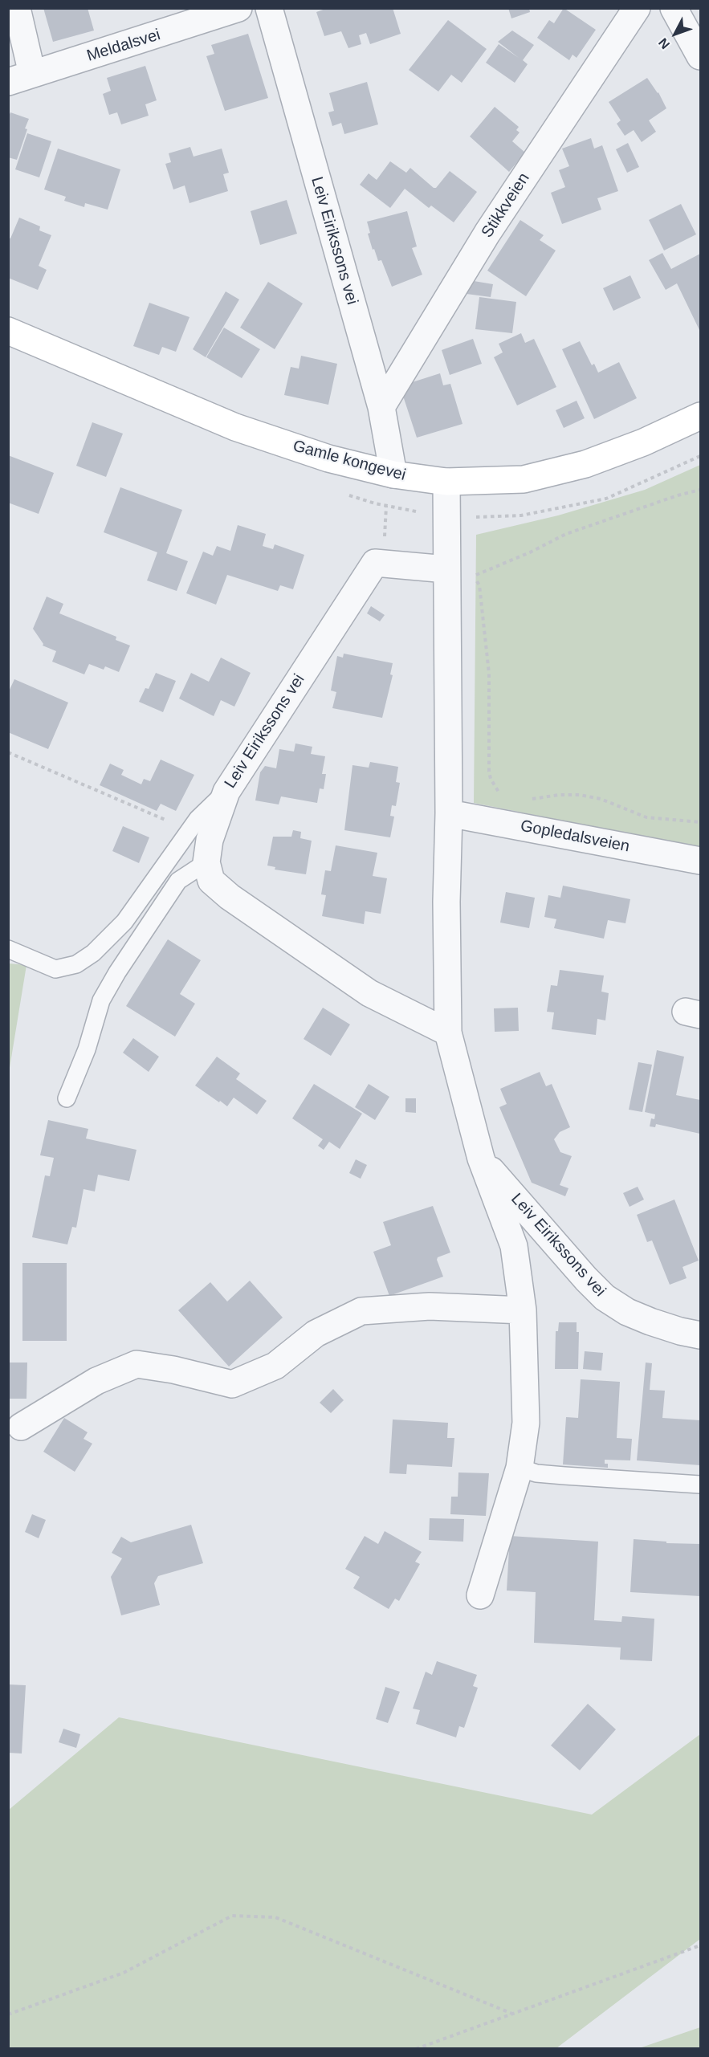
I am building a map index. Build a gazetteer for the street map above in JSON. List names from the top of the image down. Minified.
{"streets":{"street":["Meldalsvei","Stikkveien","Leiv Eirikssons vei","Gamle kongevei","Gopledalsveien"]},"crossings":[["Stikkveien","Leiv Eirikssons vei"],["Leiv Eirikssons vei","Gamle kongevei"],["Leiv Eirikssons vei","Gopledalsveien"]],"north":"bottom left"}
